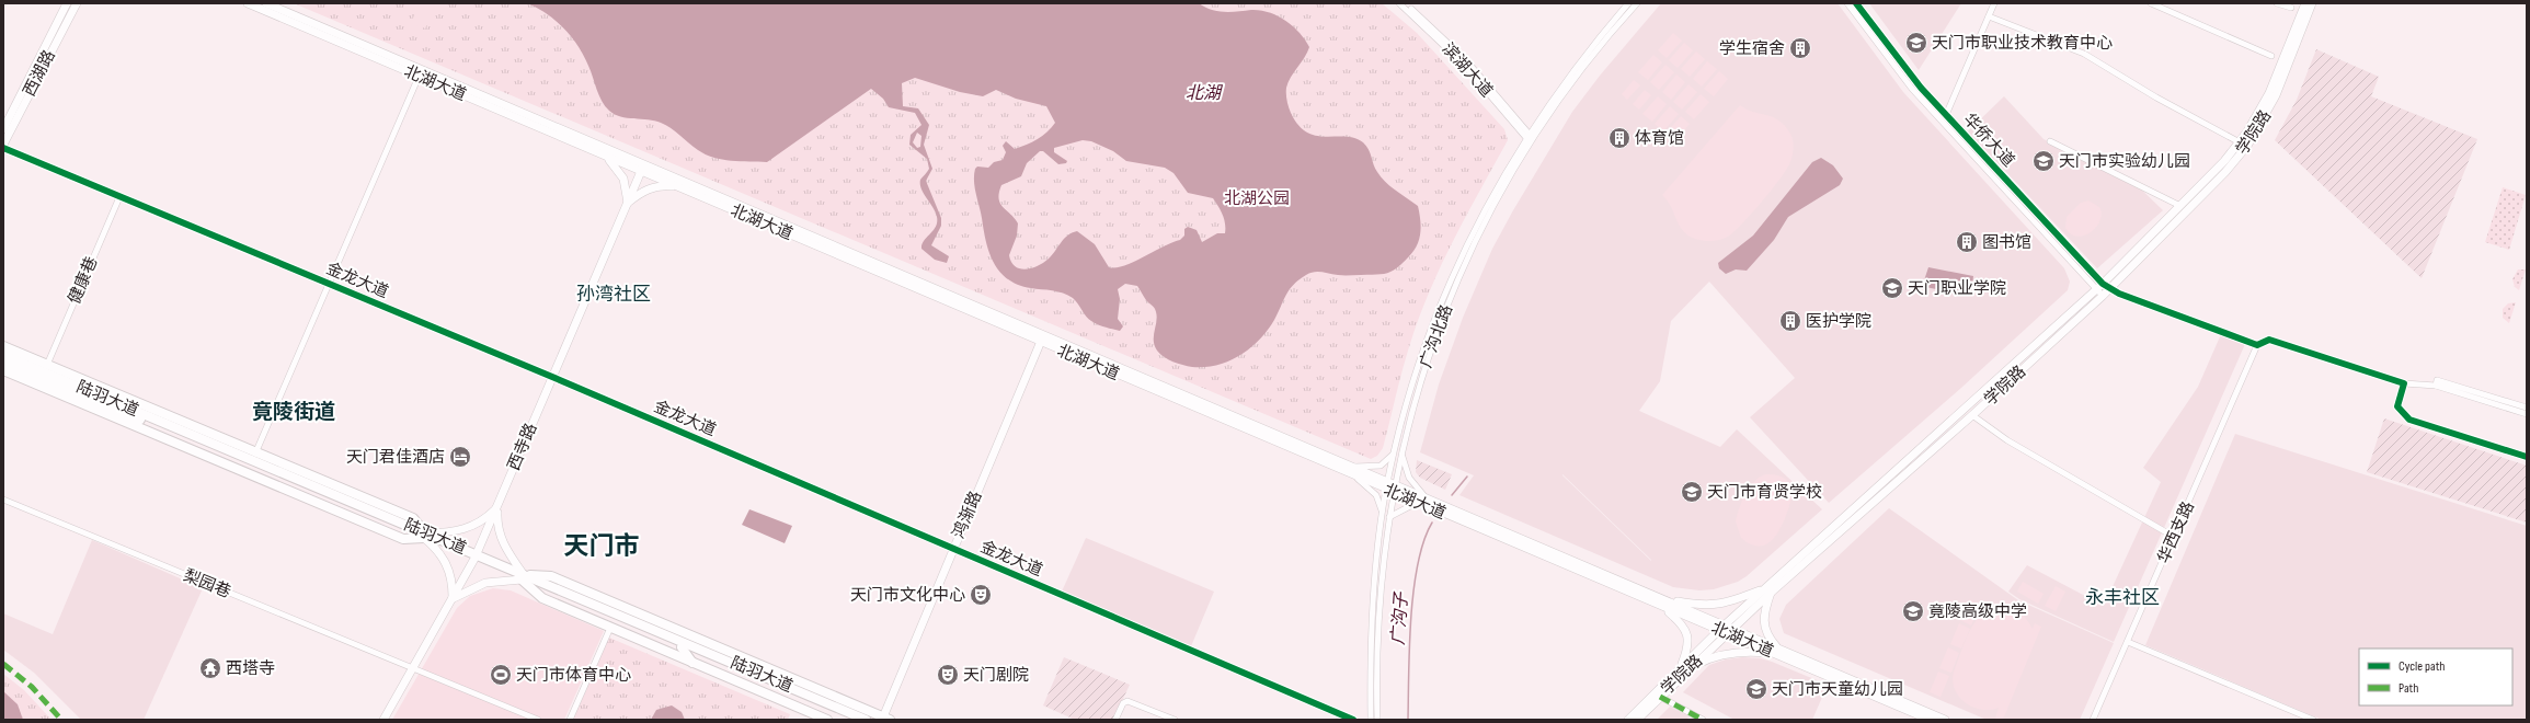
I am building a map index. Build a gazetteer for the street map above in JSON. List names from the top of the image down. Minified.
{"streets":{"main road":["西湖路","北湖大道","学院路","陆羽大道","西寺路","鸿渐路"],"street":["滨湖大道","华侨大道","健康巷","金龙大道","广沟北路","华西支路","梨园巷"]},"crossings":[["滨湖大道","广沟北路"],["北湖大道","学院路"],["北湖大道","广沟北路"],["北湖大道","西寺路"],["北湖大道","鸿渐路"],["学院路","华侨大道"],["健康巷","金龙大道"],["金龙大道","西寺路"],["金龙大道","鸿渐路"],["陆羽大道","西寺路"],["西寺路","梨园巷"]],"districts":["孙湾社区","竟陵街道","天门市","永丰社区"],"water":["北湖","广沟子"],"parks":["北湖公园"],"places":{"school or university":["天门市职业技术教育中心","天门市实验幼儿园","天门职业学院","天门市育贤学校","竟陵高级中学","天门市天童幼儿园"],"building":["学生宿舍","体育馆","图书馆","医护学院"],"hotel":["天门君佳酒店"],"theatre":["天门市文化中心","天门剧院"],"temple":["西塔寺"],"sports":["天门市体育中心"]},"legend":["Cycle path","Path"]}
